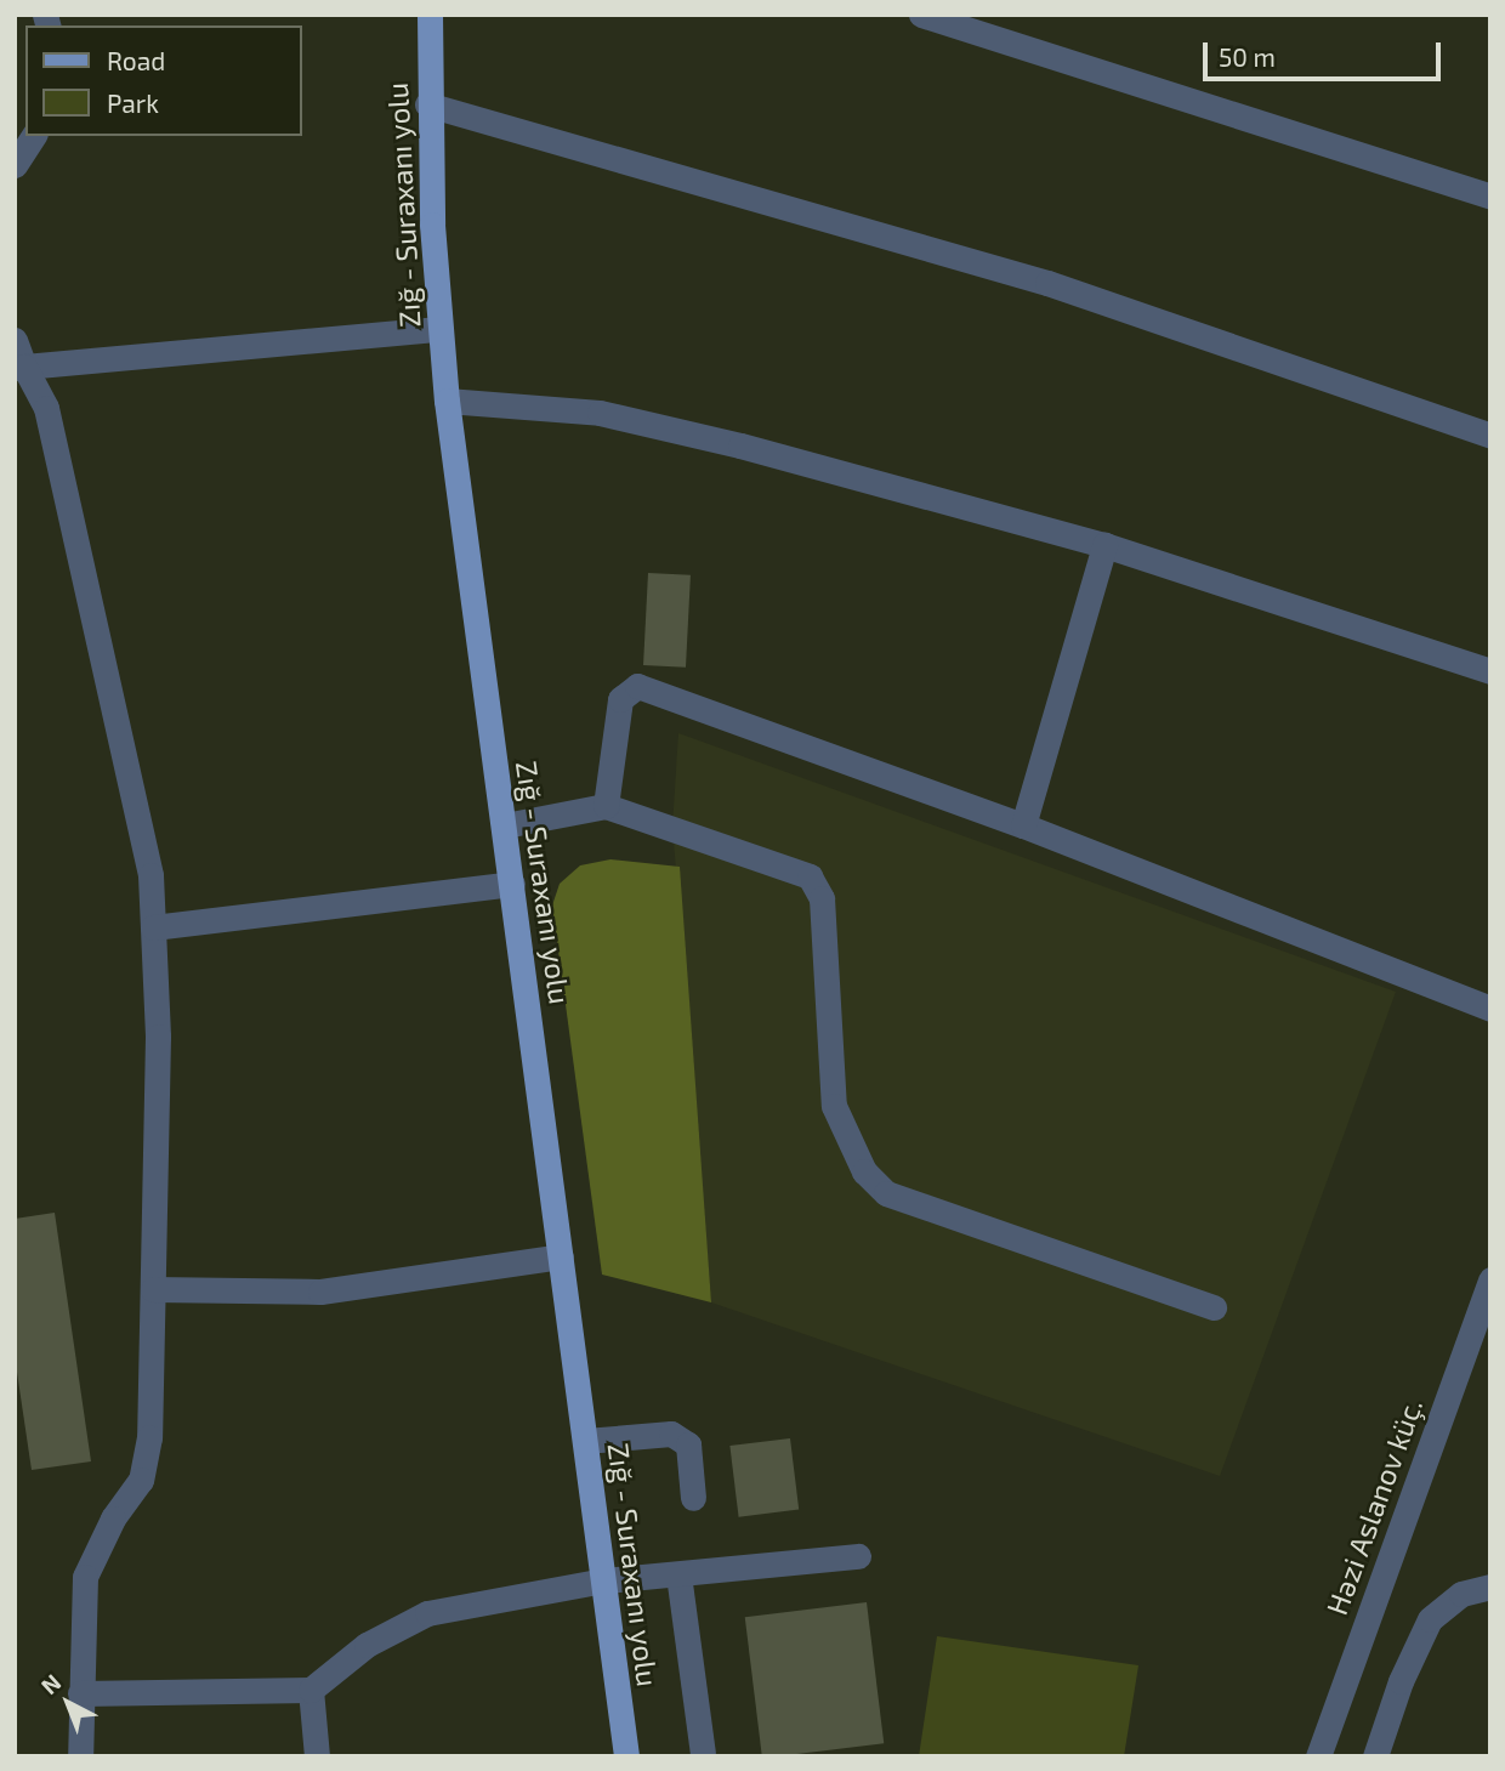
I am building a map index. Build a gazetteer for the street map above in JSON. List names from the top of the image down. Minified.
{"streets":{"main road":["Zığ - Suraxanı yolu"],"street":["Həzi Aslanov küç."]},"legend":["Road","Park"],"scale_bar":"50 m","north":"top left"}
